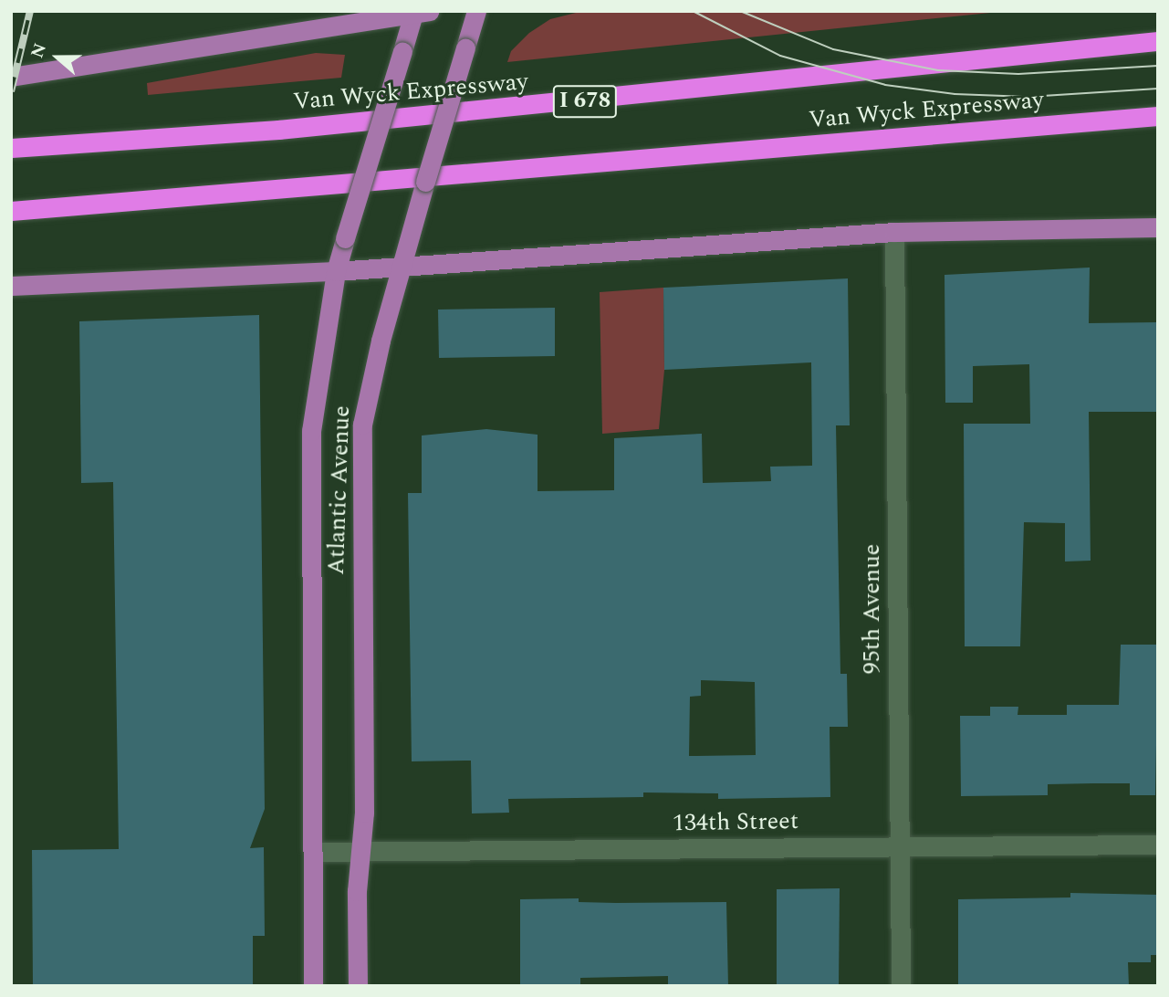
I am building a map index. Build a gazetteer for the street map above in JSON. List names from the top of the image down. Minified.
{"streets":{"highway":["Van Wyck Expressway","I 678"],"main road":["Atlantic Avenue"],"street":["95th Avenue","134th Street"]},"crossings":[["Atlantic Avenue","134th Street"],["95th Avenue","134th Street"]],"north":"left"}
